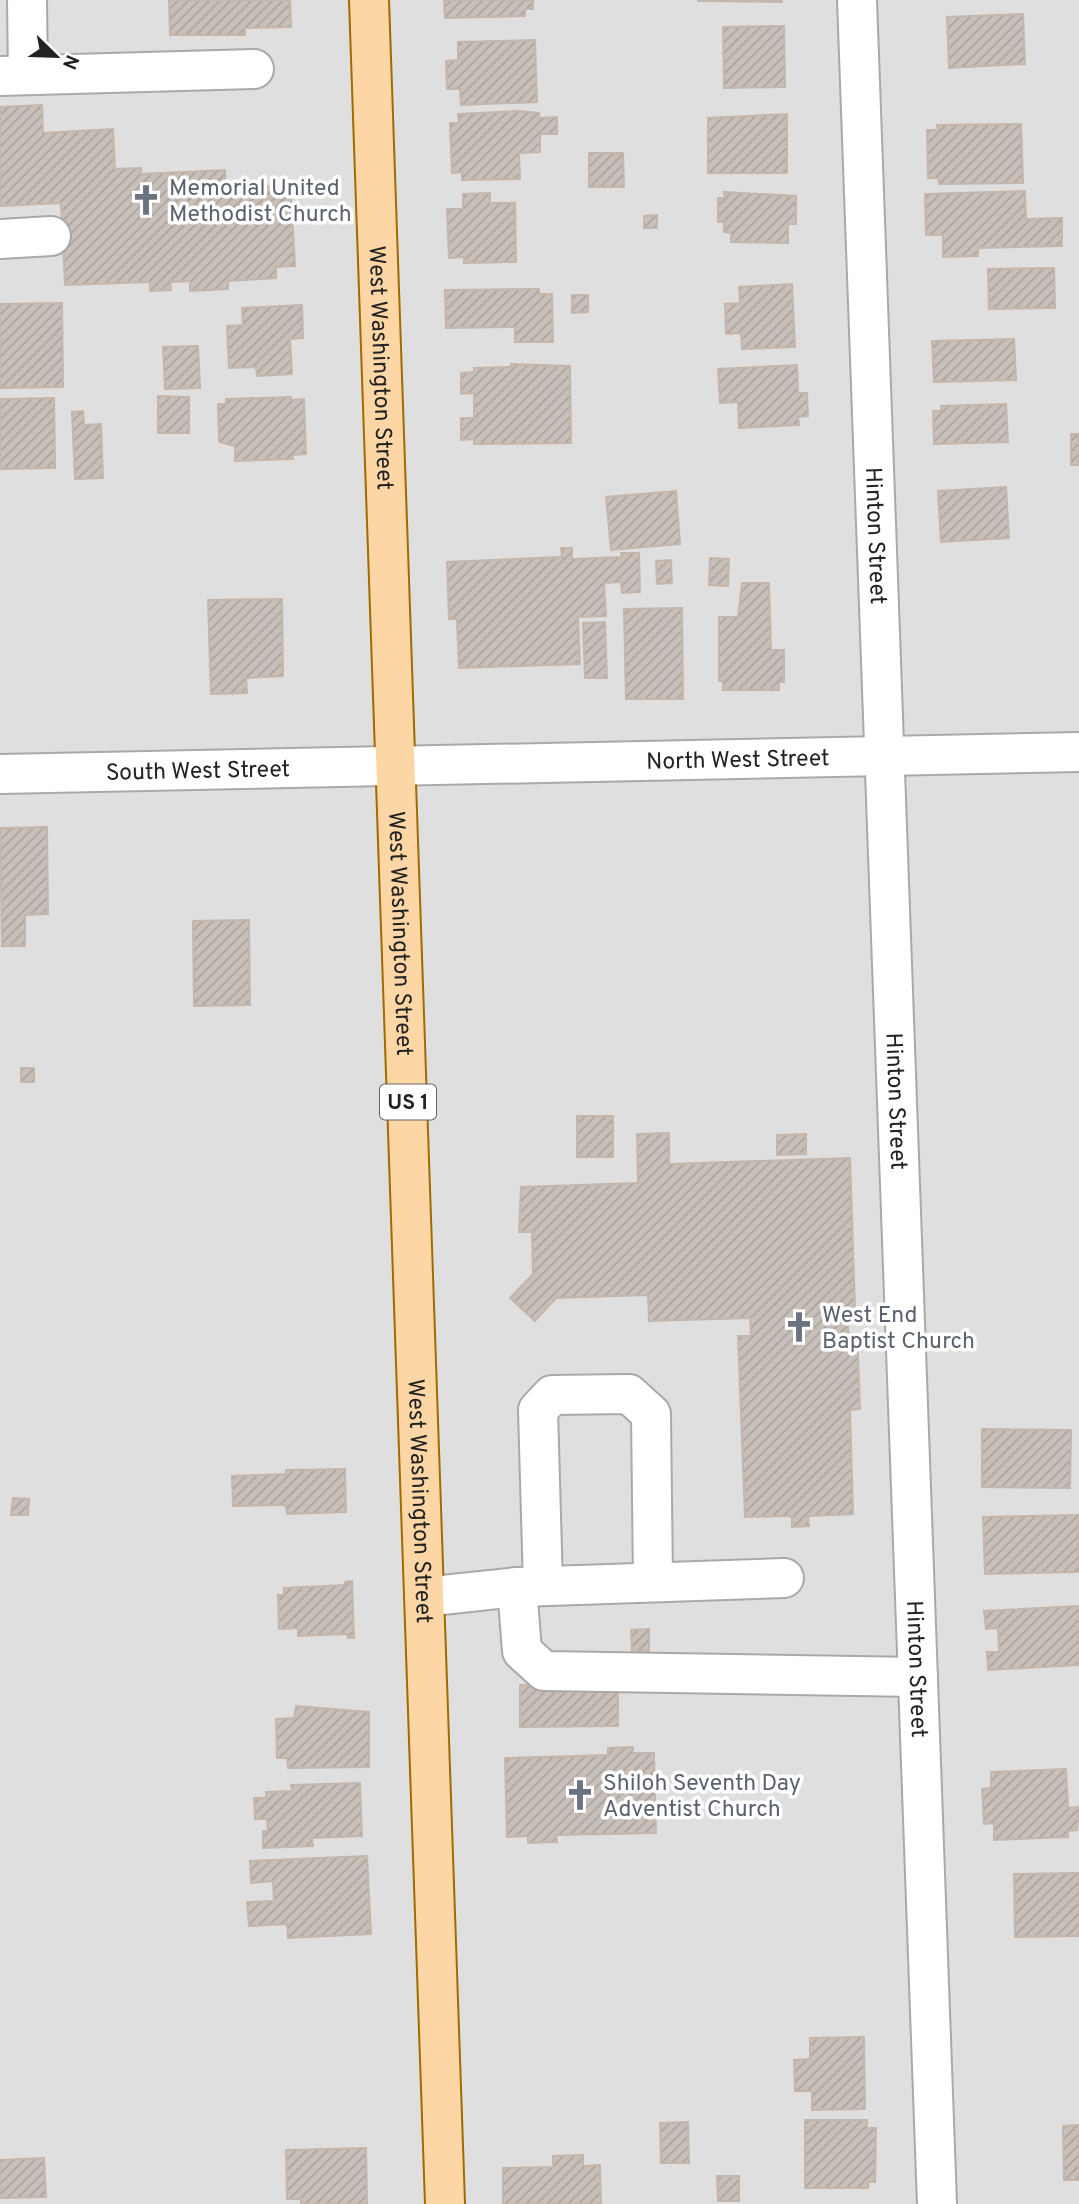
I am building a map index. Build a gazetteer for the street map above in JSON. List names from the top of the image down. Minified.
{"streets":{"main road":["West Washington Street","US 1"],"street":["Hinton Street","North West Street","South West Street"]},"crossings":[["West Washington Street","North West Street"],["West Washington Street","South West Street"],["Hinton Street","North West Street"],["North West Street","South West Street"]],"places":{"church":["Memorial United Methodist Church","West End Baptist Church","Shiloh Seventh Day Adventist Church"]},"north":"bottom right"}
